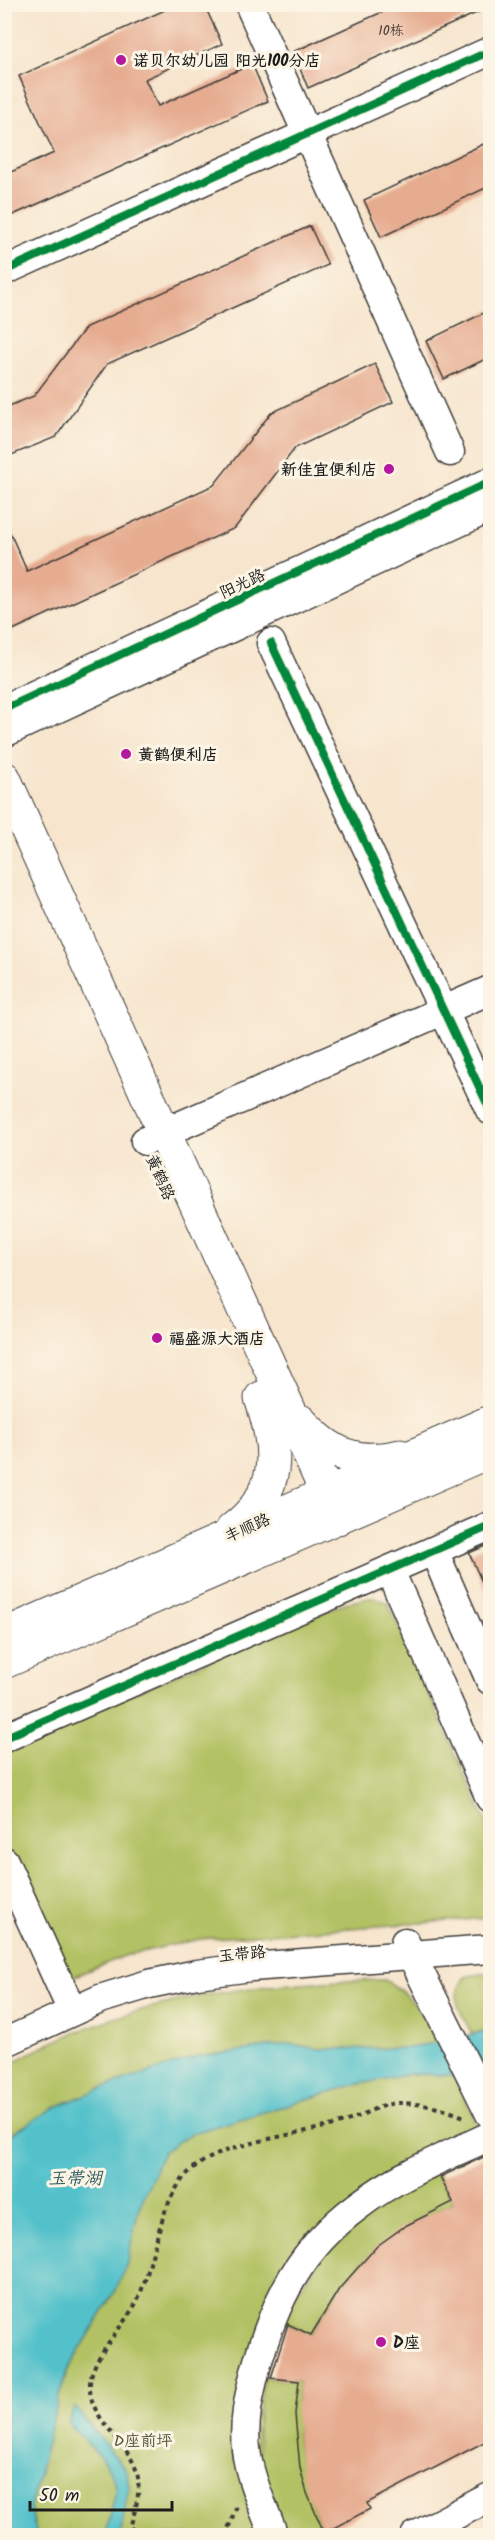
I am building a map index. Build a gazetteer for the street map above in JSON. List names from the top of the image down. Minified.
{"streets":{"main road":["黄鹤路","丰顺路"],"street":["阳光路","玉带路"]},"crossings":[["黄鹤路","丰顺路"]],"water":["玉带湖"],"parks":["D座前坪"],"places":["诺贝尔幼儿园 阳光100分店","新佳宜便利店","黄鹤便利店","福盛源大酒店","D座"],"house_numbers":["10栋"],"scale_bar":"50 m"}
